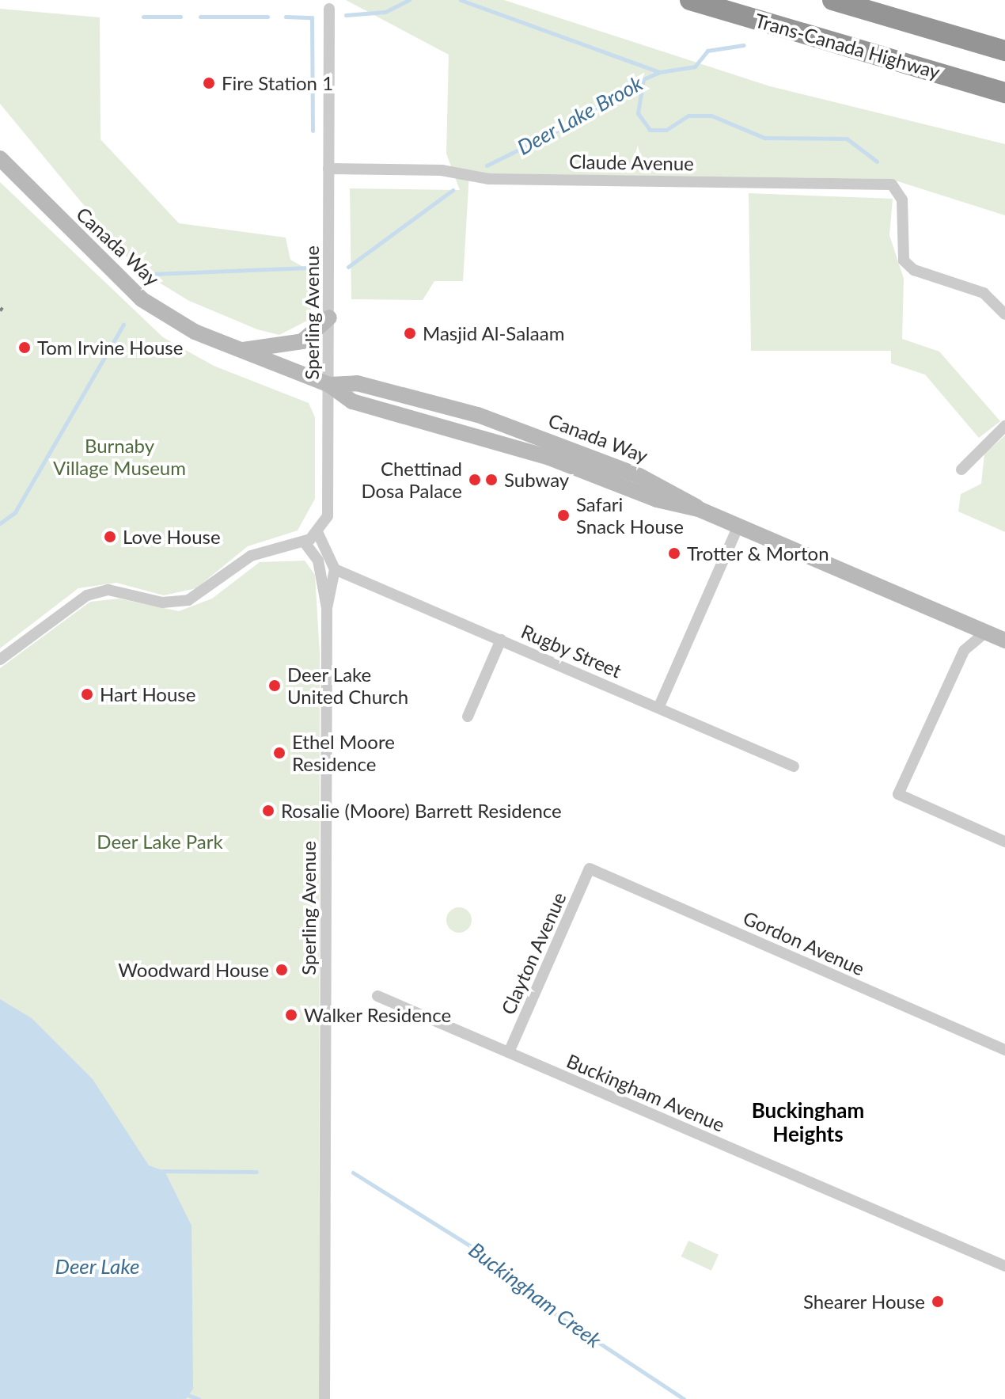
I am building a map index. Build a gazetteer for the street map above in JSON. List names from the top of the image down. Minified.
{"streets":{"highway":["Trans-Canada Highway"],"main road":["Canada Way"],"street":["Claude Avenue","Sperling Avenue","Rugby Street","Gordon Avenue","Clayton Avenue","Buckingham Avenue"]},"crossings":[["Claude Avenue","Sperling Avenue"],["Canada Way","Sperling Avenue"],["Sperling Avenue","Rugby Street"],["Gordon Avenue","Clayton Avenue"],["Clayton Avenue","Buckingham Avenue"]],"districts":["Buckingham Heights"],"water":["Deer Lake Brook","Deer Lake","Buckingham Creek"],"parks":["Burnaby Village Museum","Deer Lake Park"],"places":["Fire Station 1","Masjid Al-Salaam","Tom Irvine House","Chettinad Dosa Palace","Subway","Safari Snack House","Love House","Trotter & Morton","Deer Lake United Church","Hart House","Ethel Moore Residence","Rosalie (Moore) Barrett Residence","Woodward House","Walker Residence","Shearer House"]}
